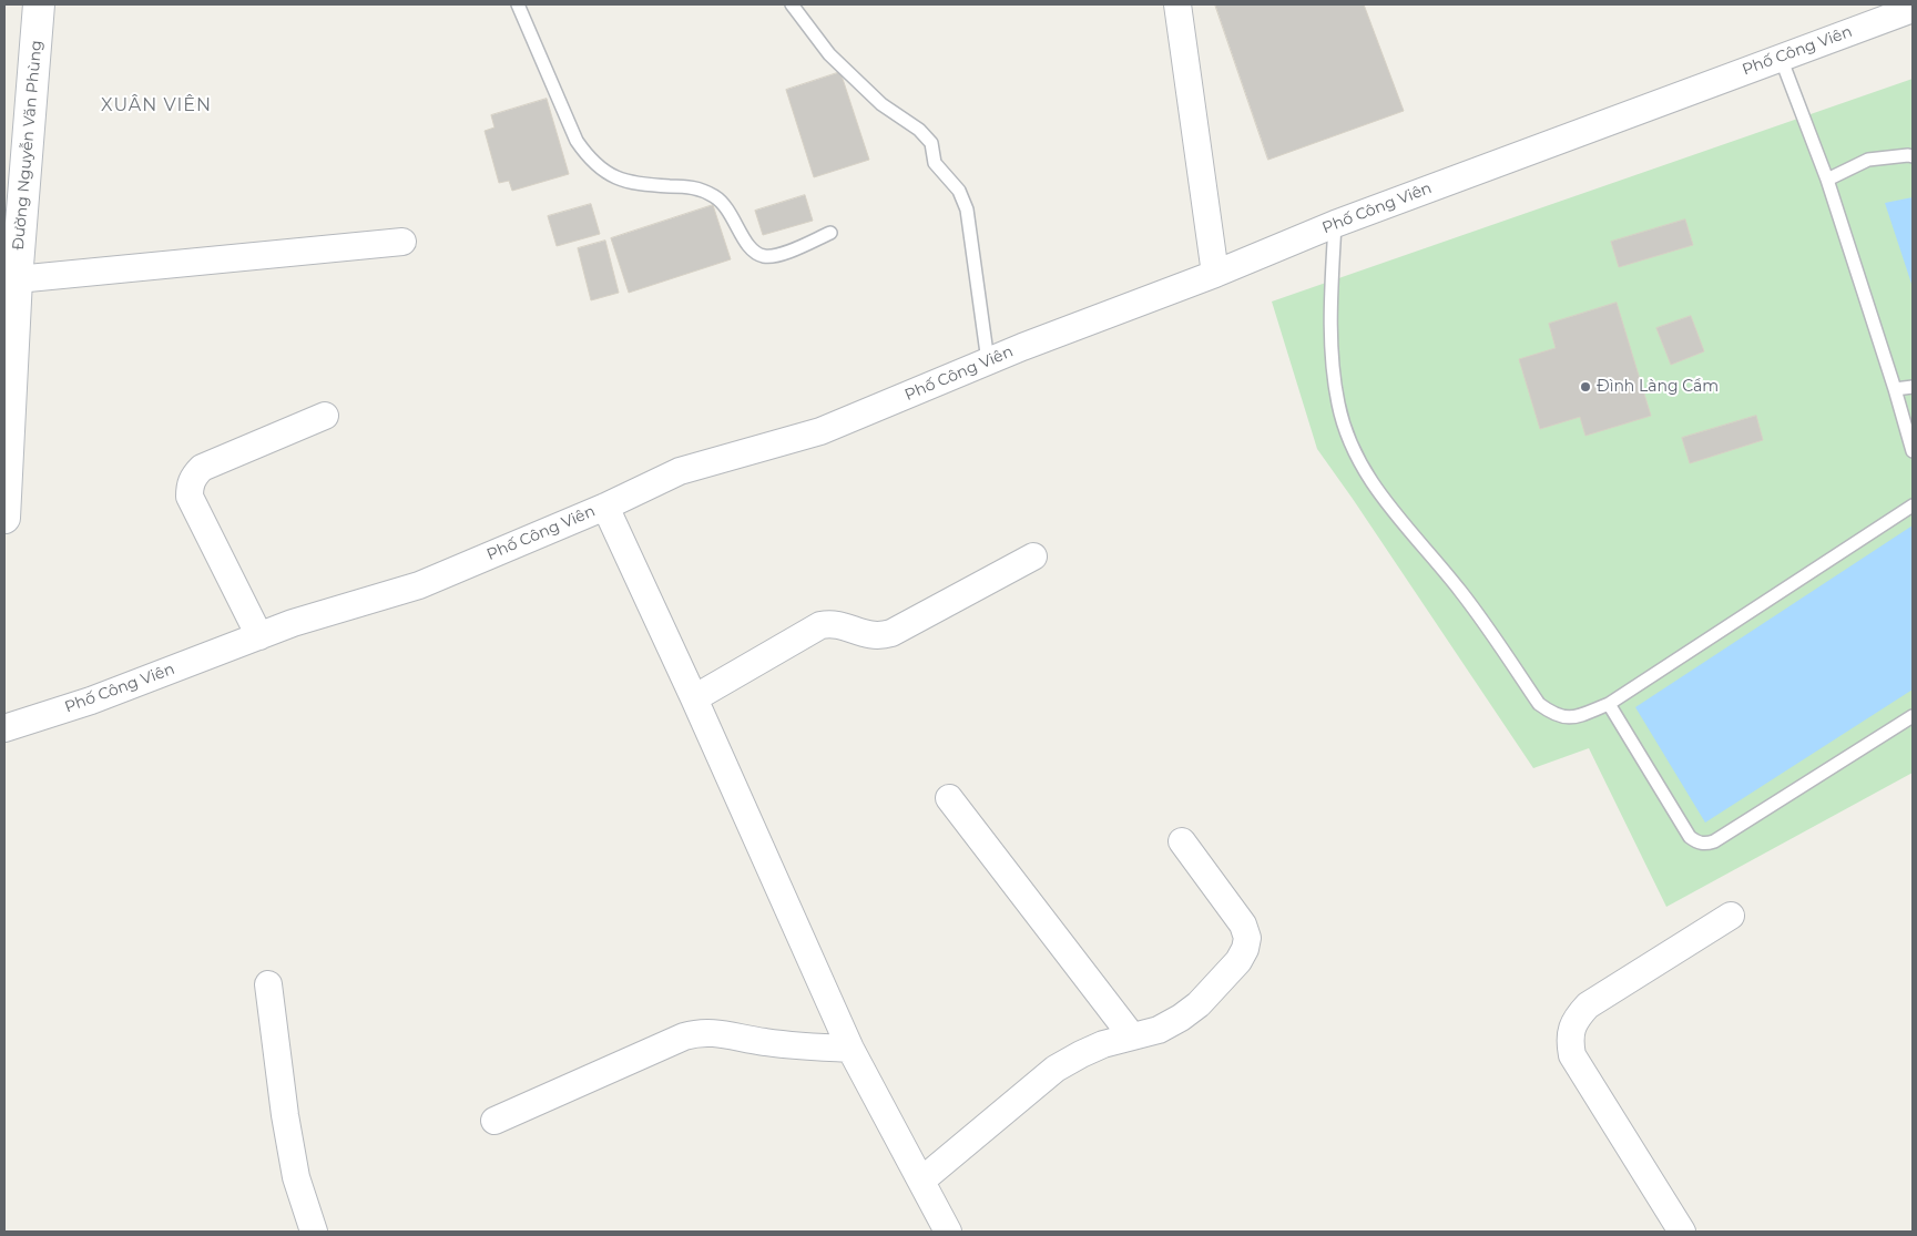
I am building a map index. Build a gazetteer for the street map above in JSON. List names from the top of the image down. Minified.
{"streets":{"street":["Phố Công Viên","Đường Nguyễn Văn Phùng"]},"districts":["XUÂN VIÊN"],"places":["Đình Làng Cầm"]}
